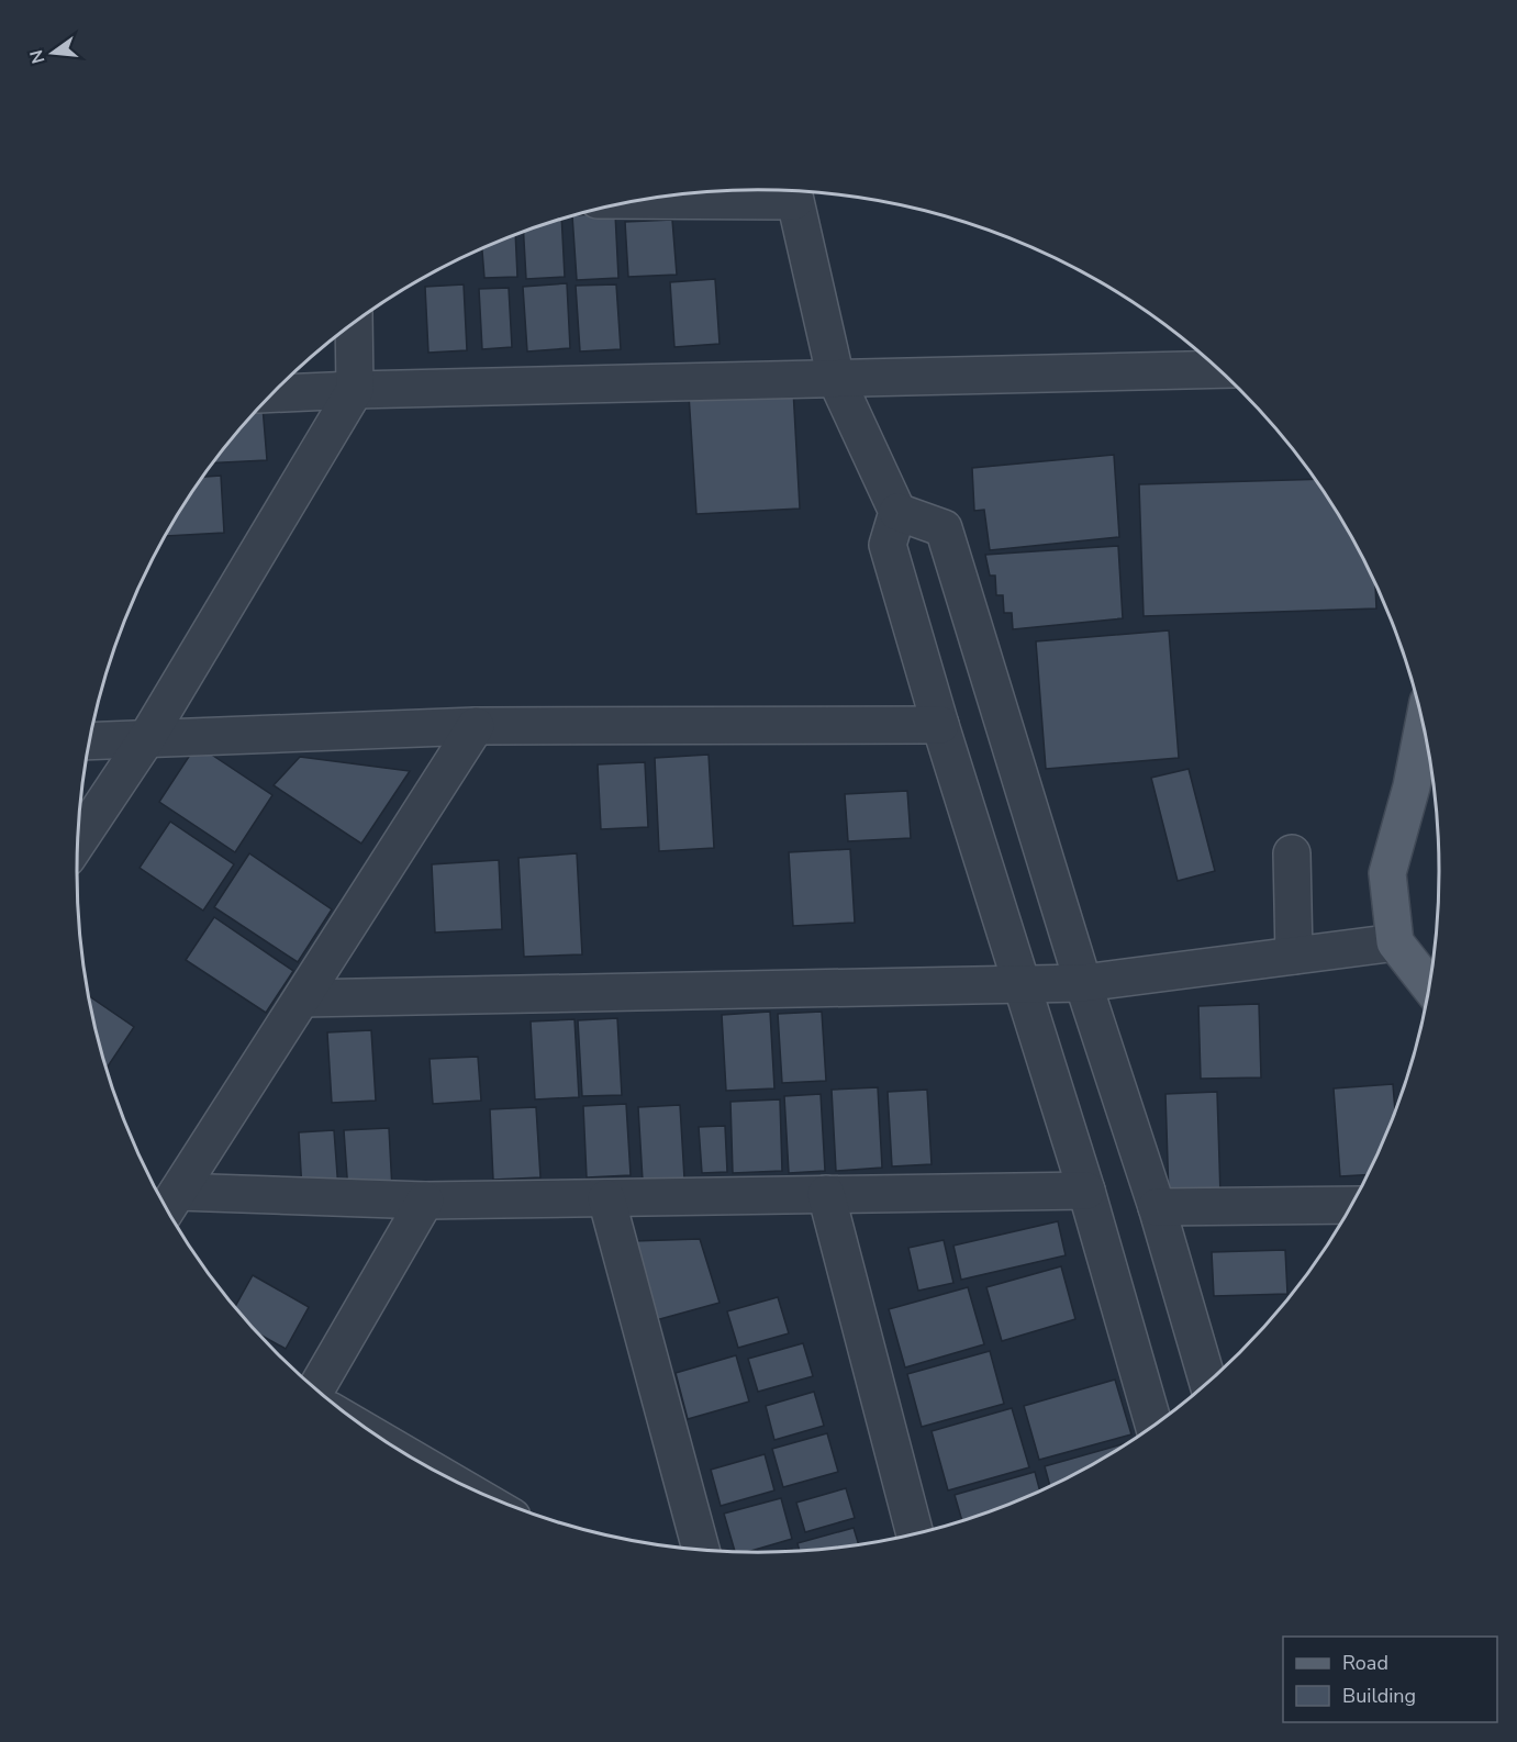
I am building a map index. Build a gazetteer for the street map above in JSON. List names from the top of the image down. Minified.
{"legend":["Road","Building"],"north":"left"}
